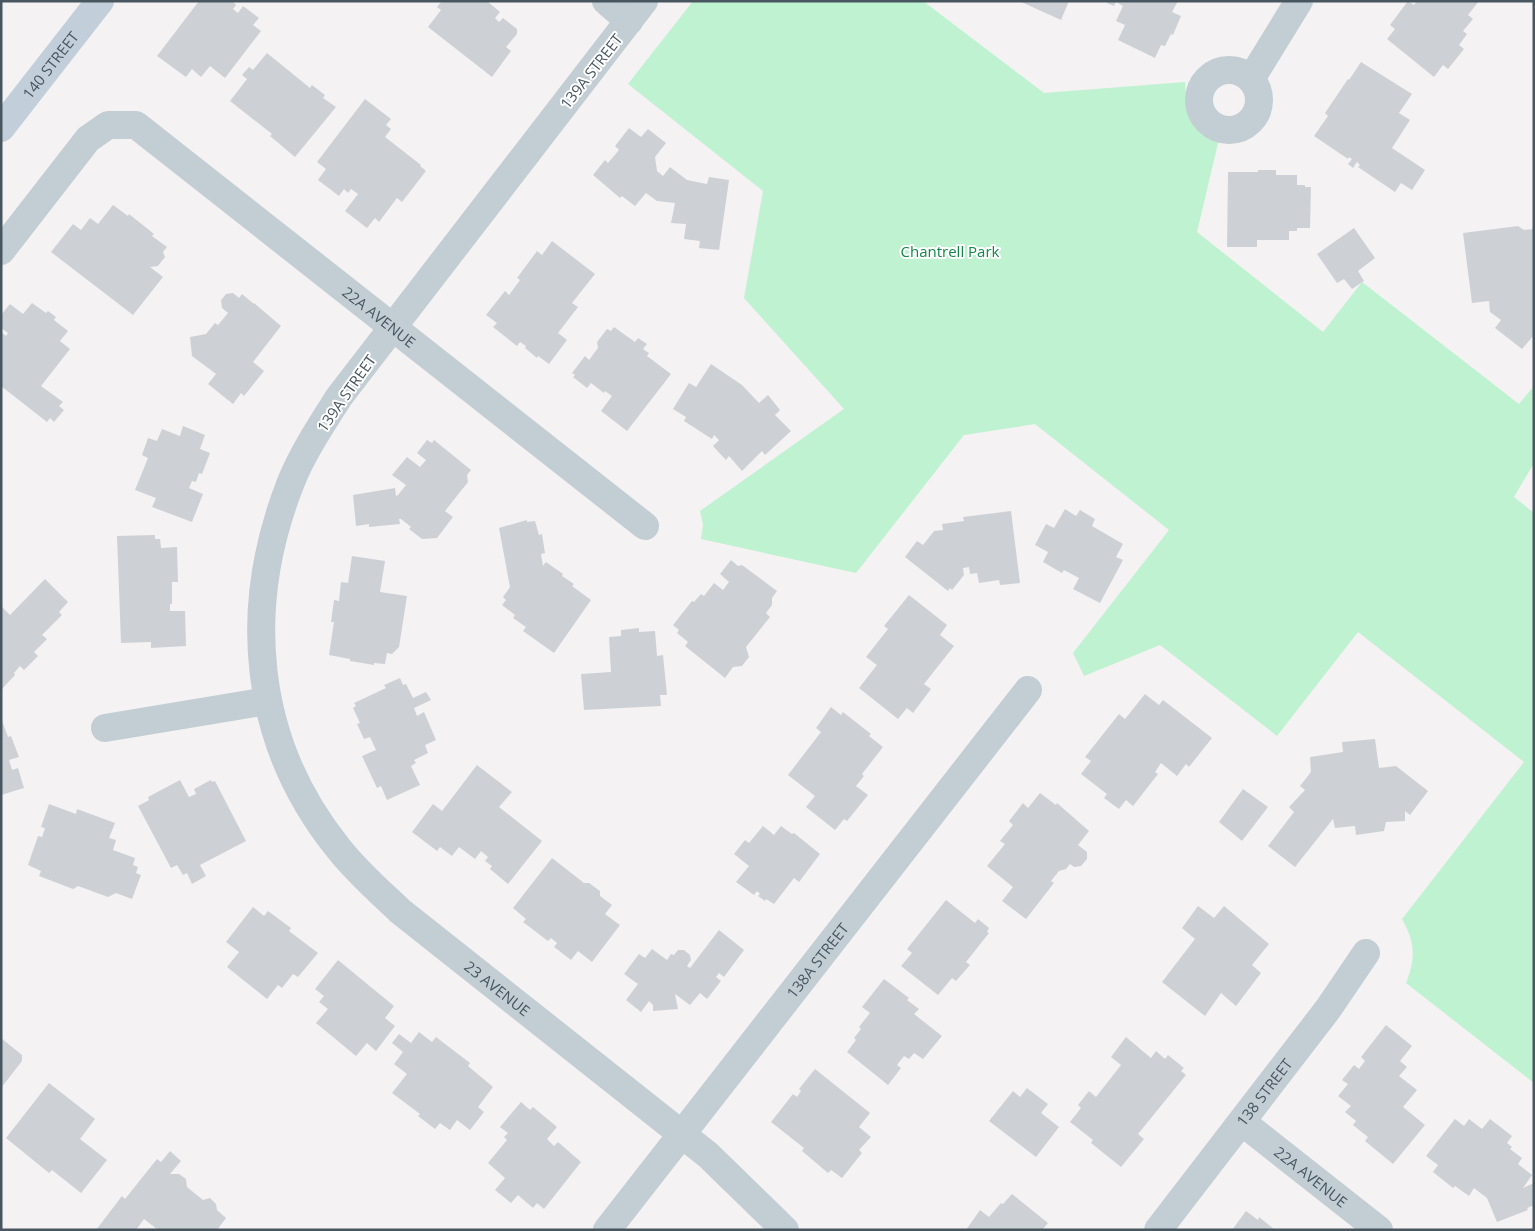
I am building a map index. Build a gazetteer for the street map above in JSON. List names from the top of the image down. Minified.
{"streets":{"main road":["140 STREET"],"street":["139A STREET","22A AVENUE","138A STREET","23 AVENUE","138 STREET"]},"crossings":[["139A STREET","22A AVENUE"],["139A STREET","23 AVENUE"],["22A AVENUE","138 STREET"],["138A STREET","23 AVENUE"]],"parks":["Chantrell Park"]}
